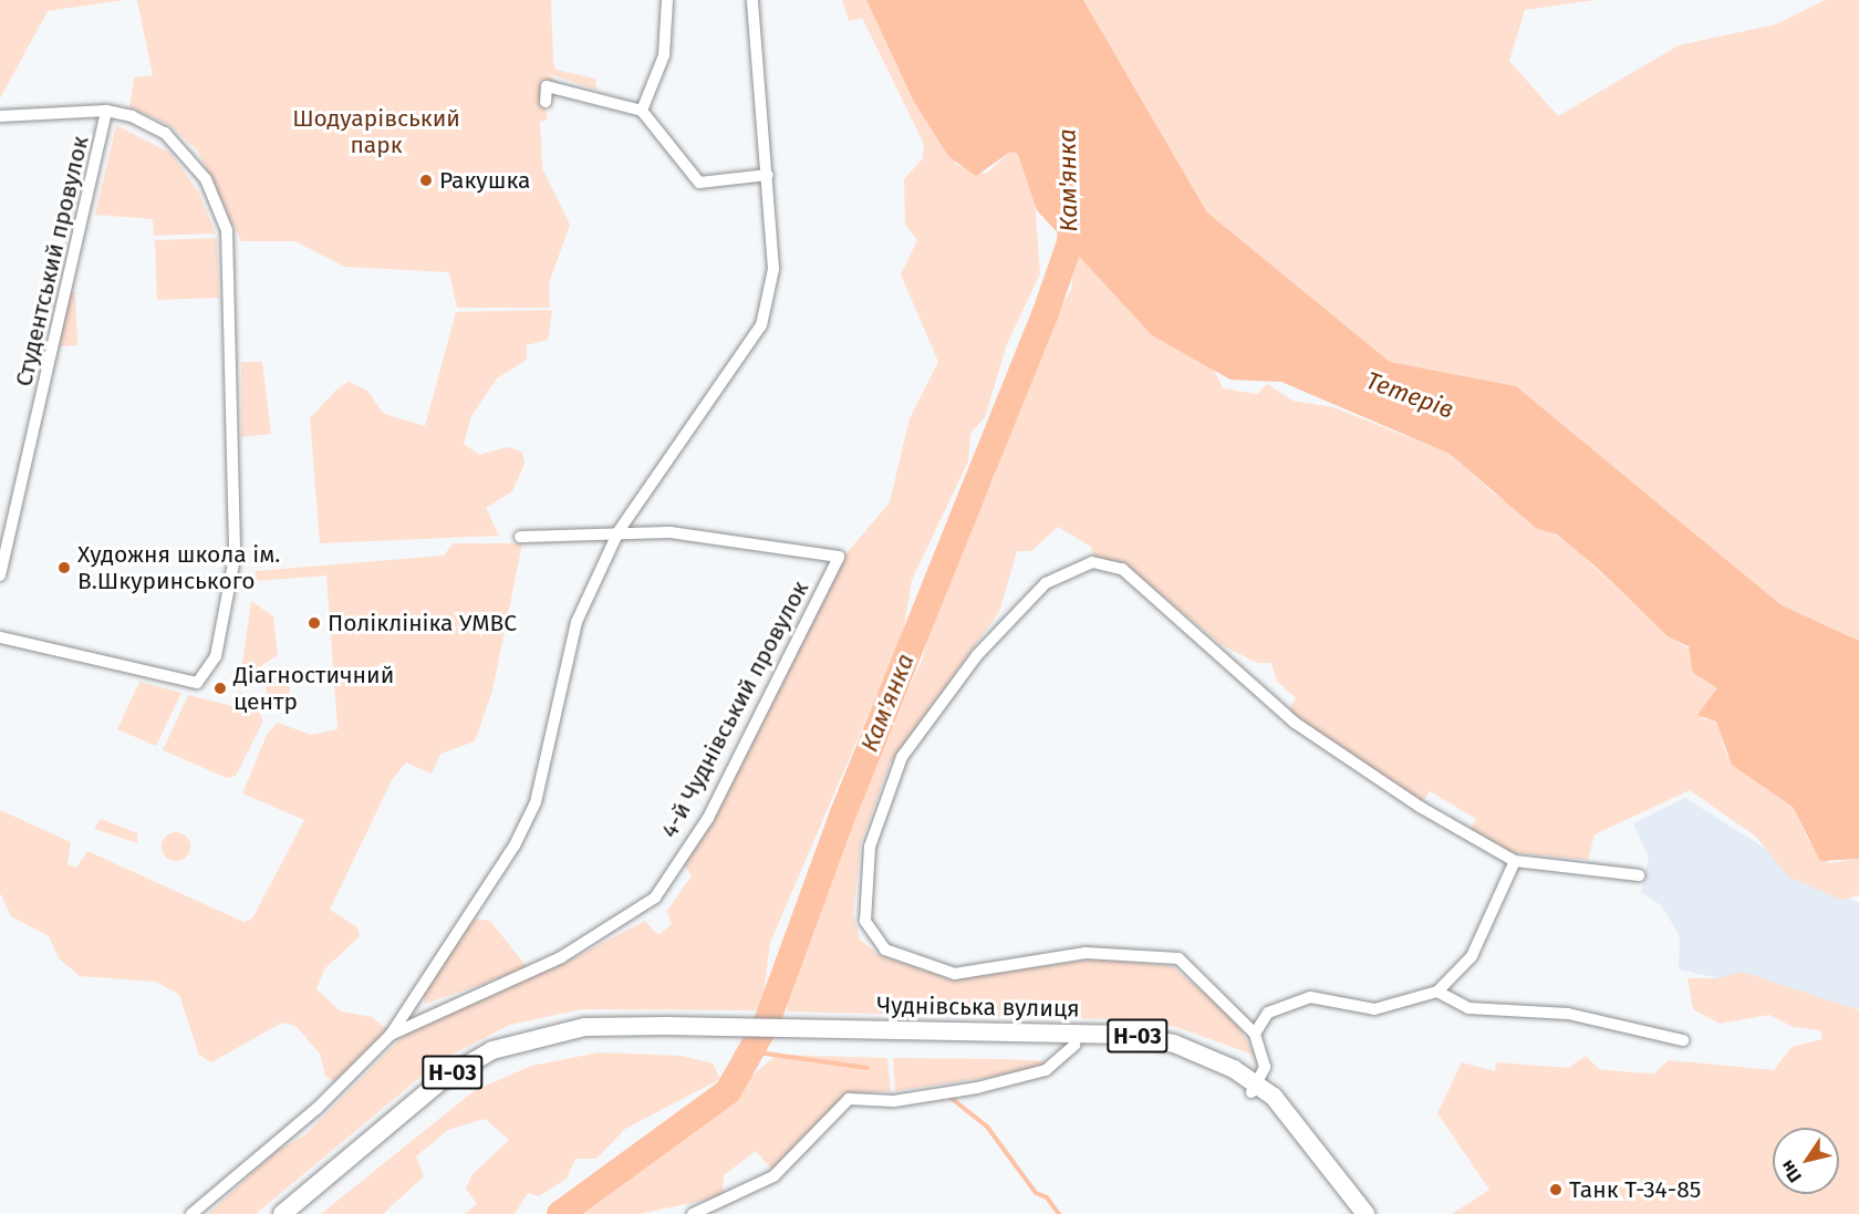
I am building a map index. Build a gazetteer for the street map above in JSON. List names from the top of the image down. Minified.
{"streets":{"main road":["Чуднівська вулиця","Н-03"],"street":["Студентський провулок","4-й Чуднівський провулок"]},"crossings":[["Чуднівська вулиця","Н-03"]],"water":["Кам'янка","Тетерів"],"parks":["Шодуарівський парк"],"places":["Ракушка","Художня школа ім. В.Шкуринського","Поліклініка УМВС","Діагностичний центр","Танк Т-34-85"],"north":"bottom left"}
